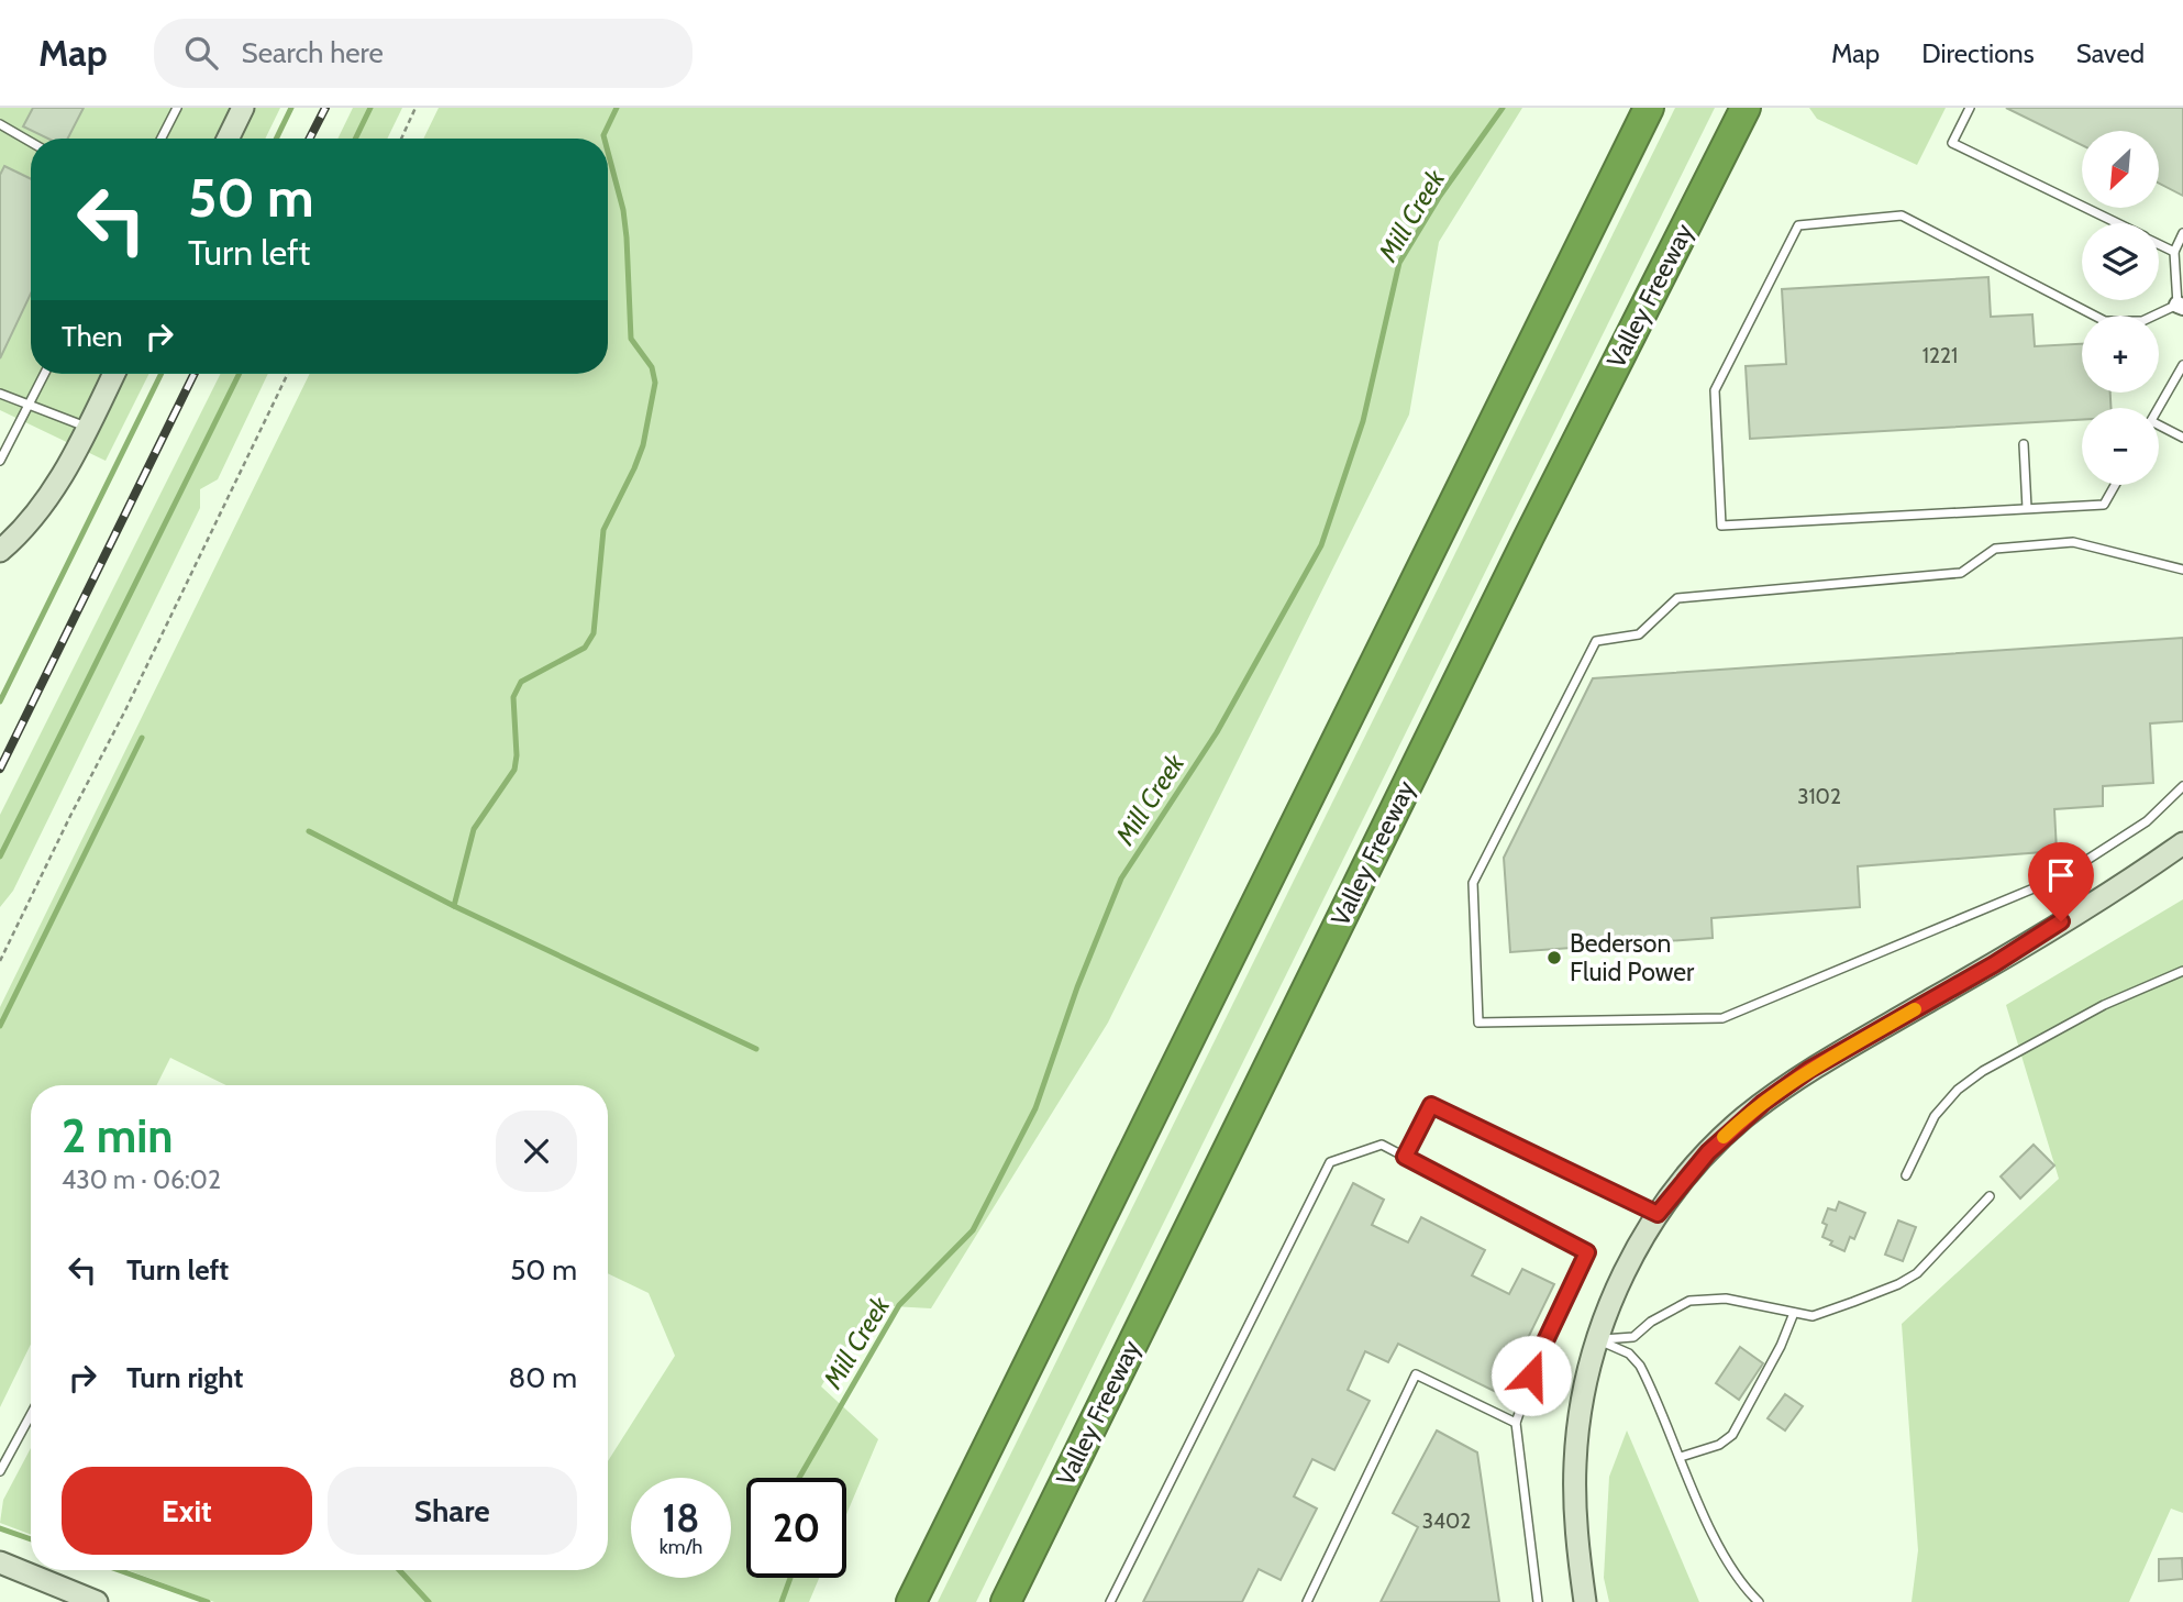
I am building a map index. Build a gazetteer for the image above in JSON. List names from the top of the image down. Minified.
{"streets":{"highway":["Valley Freeway"]},"water":["Mill Creek"],"places":["Bederson Fluid Power"],"house_numbers":["1221","3102","3402"],"north":"bottom left","page":{"header":"Map","search":"Search here","nav":["Map","Directions","Saved"],"map_buttons":["+","−"],"turn":["50 m","Turn left"],"then":"Then","heading":["2 min","430 m · 06:02"],"list":[{"name":"Turn left","value":"50 m"},{"name":"Turn right","value":"80 m"}],"buttons":["Exit","Share"],"speed":"18 km/h","limit":"20"}}
